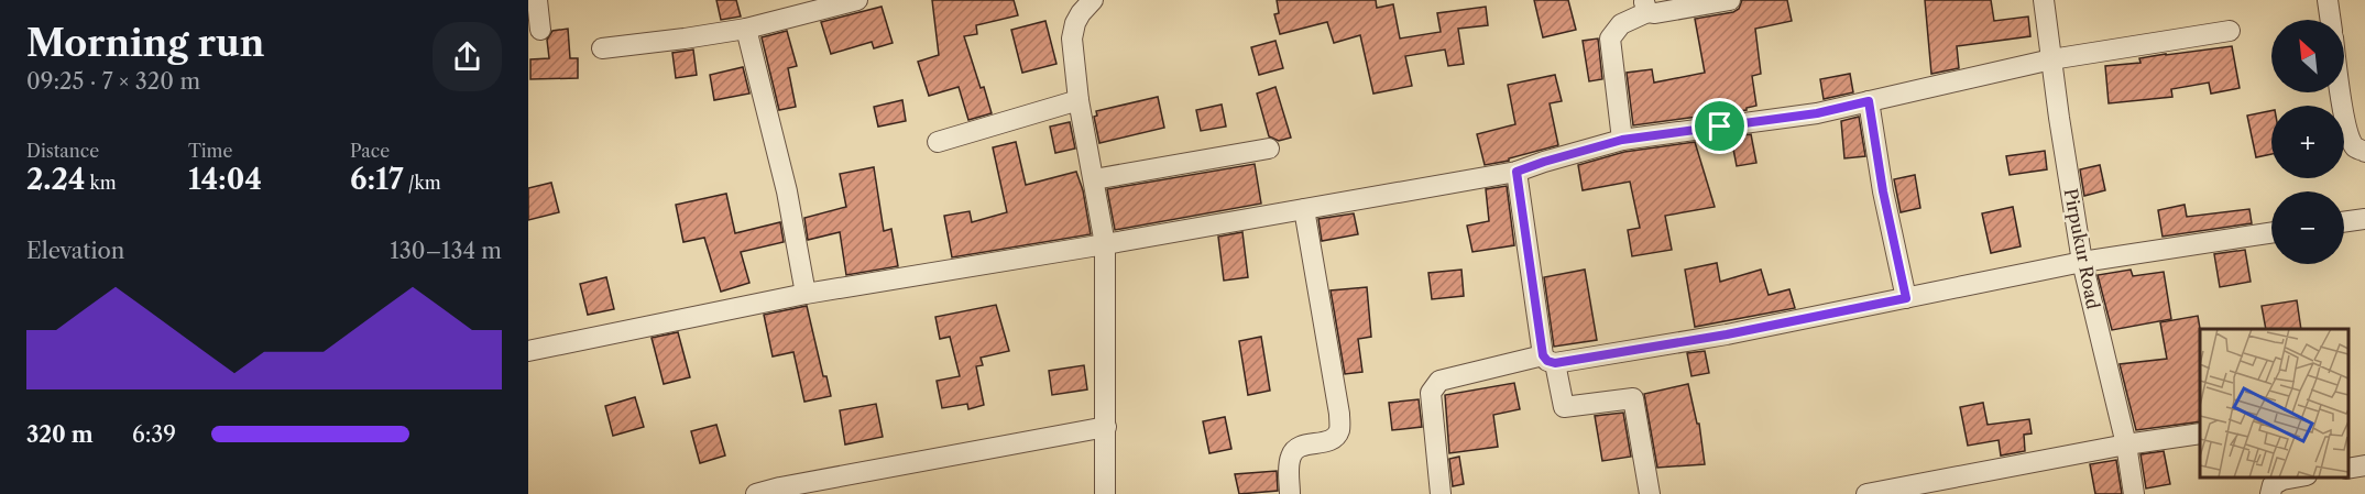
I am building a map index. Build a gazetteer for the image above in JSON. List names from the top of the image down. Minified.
{"streets":{"street":["Pirpukur Road"]},"north":"top left","page":{"heading":["Morning run","09:25 · 7 × 320 m"],"map_buttons":["+","−"],"stats":[["Distance","2.24 km"],["Time","14:04"],["Pace","6:17 /km"]],"chart":["Elevation","130–134 m"],"list":[{"name":"320 m","note":"6:39"}]}}
